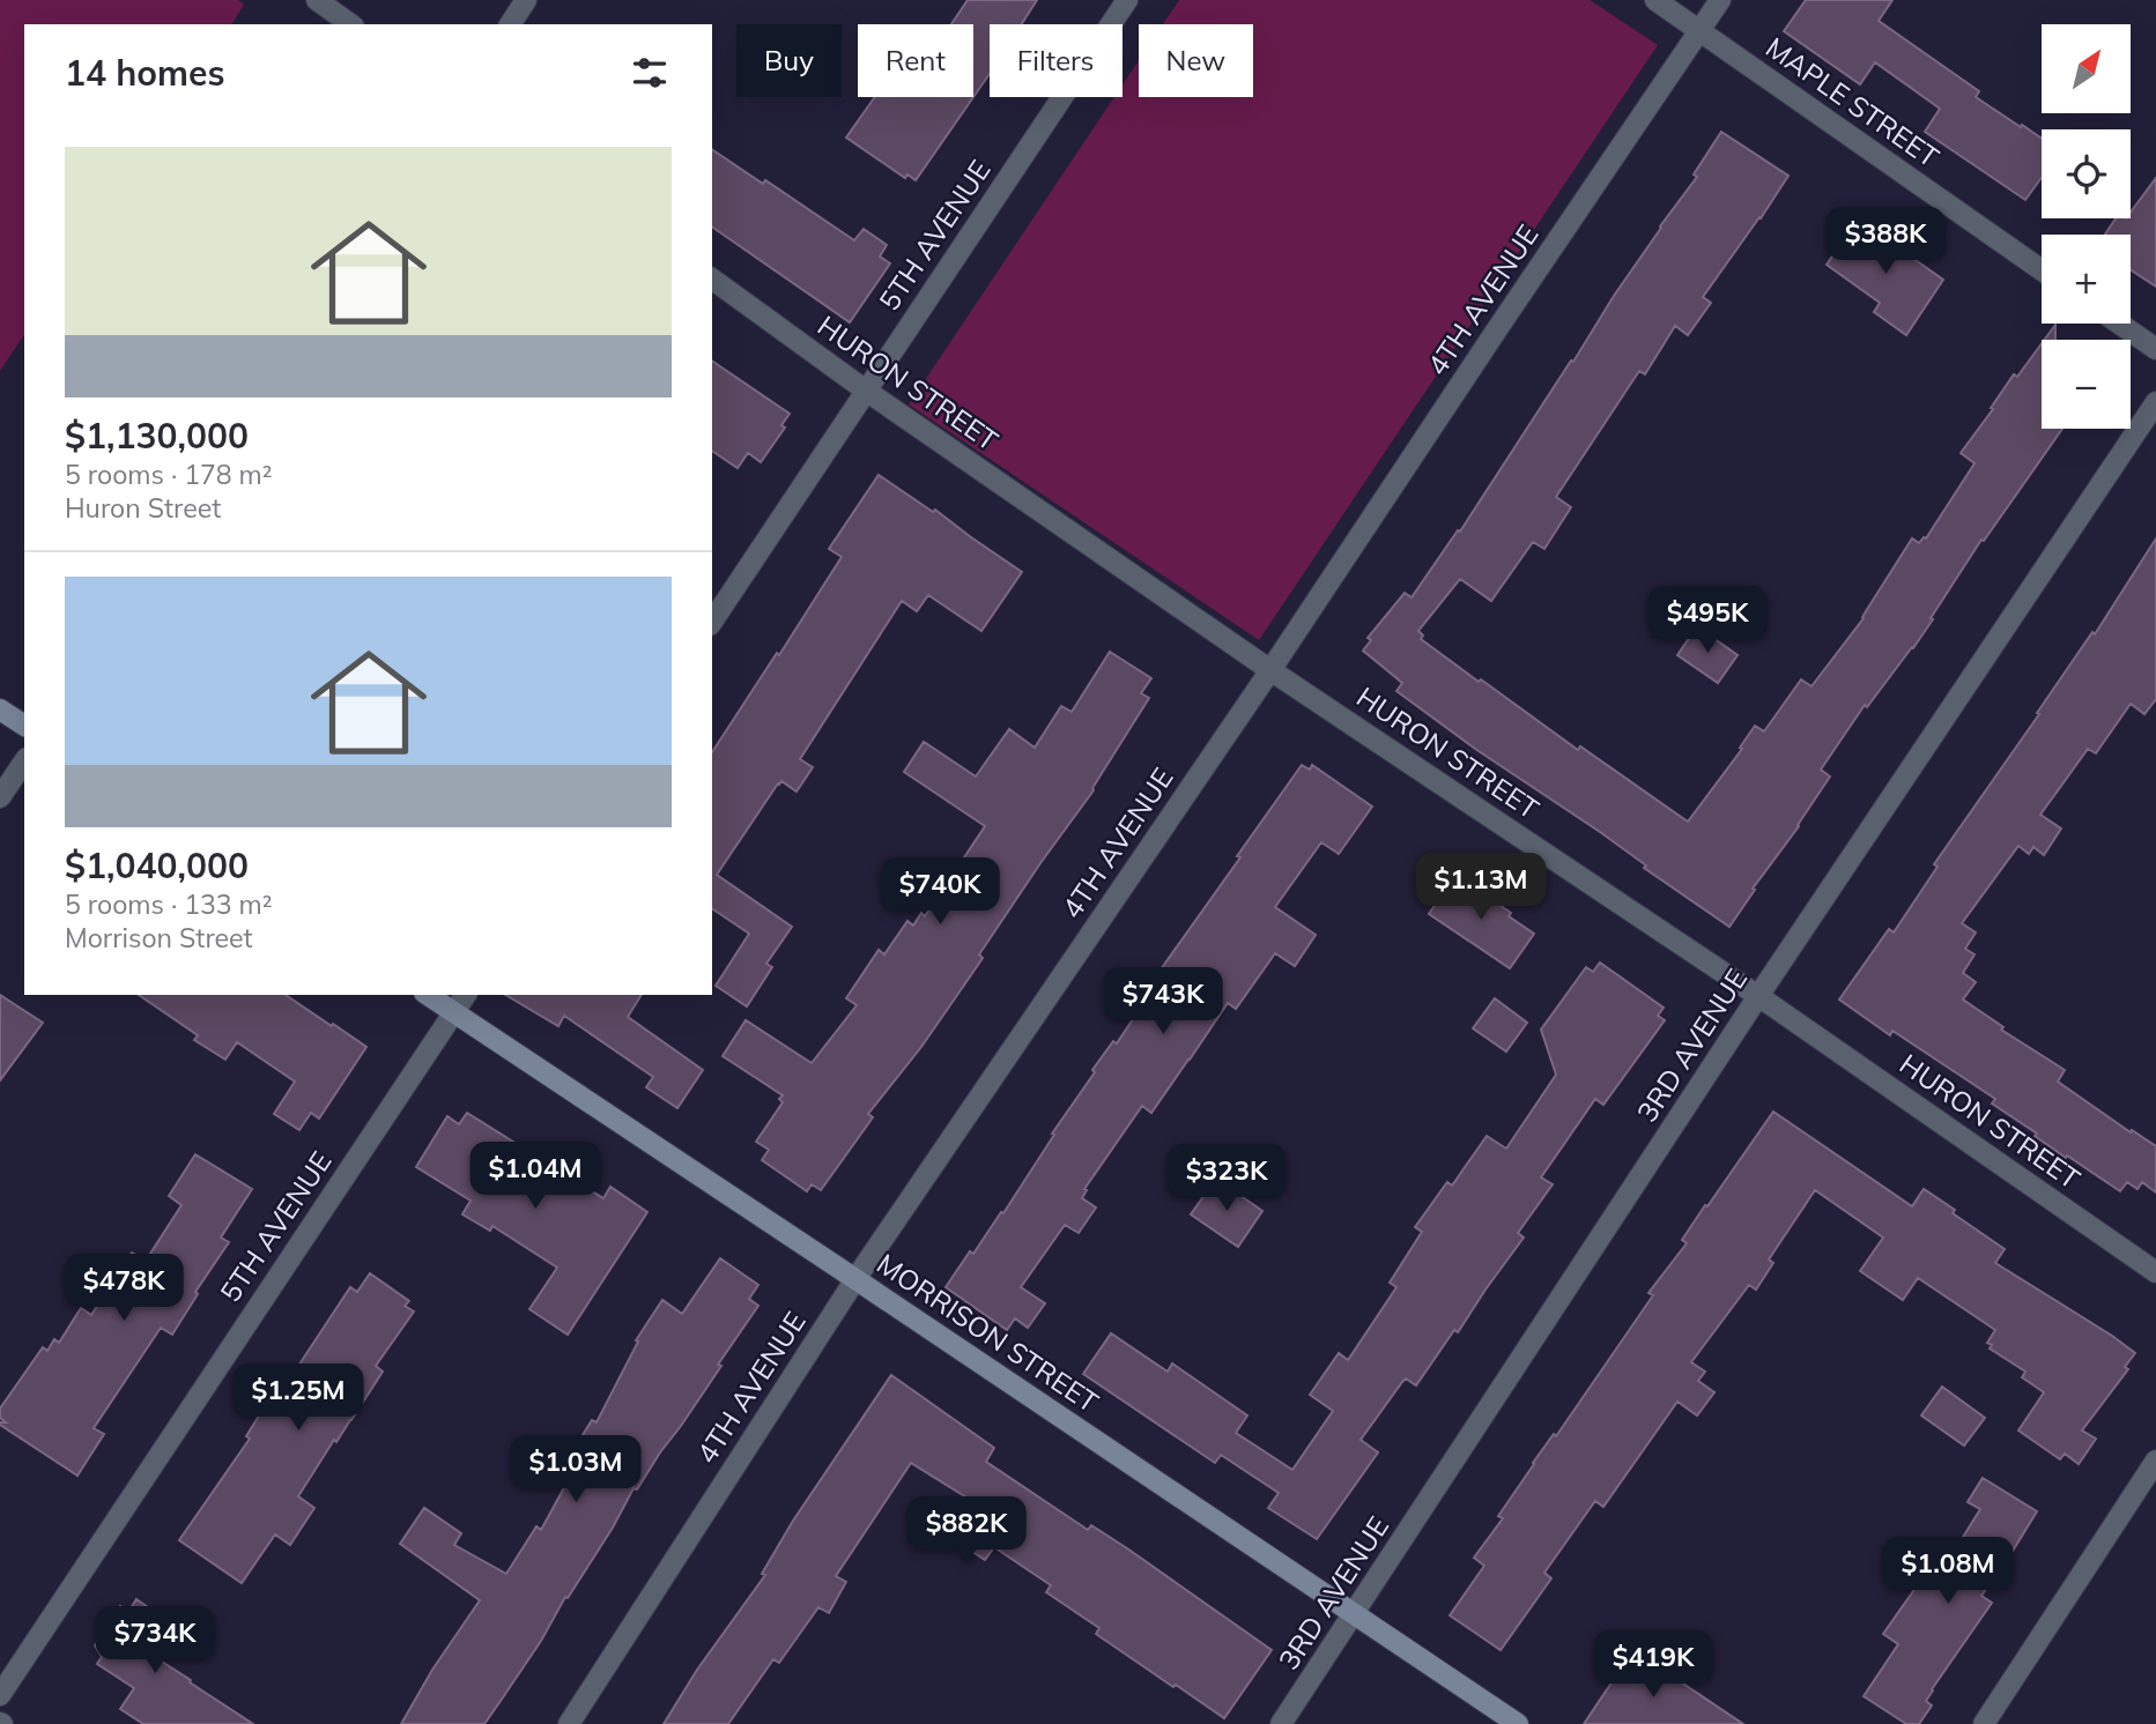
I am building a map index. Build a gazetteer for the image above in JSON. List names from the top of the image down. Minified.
{"streets":{"street":["MAPLE STREET","5TH AVENUE","4TH AVENUE","HURON STREET","3RD AVENUE","MORRISON STREET"]},"crossings":[["MAPLE STREET","4TH AVENUE"],["5TH AVENUE","HURON STREET"],["5TH AVENUE","MORRISON STREET"],["4TH AVENUE","HURON STREET"],["4TH AVENUE","MORRISON STREET"],["HURON STREET","3RD AVENUE"],["3RD AVENUE","MORRISON STREET"]],"north":"top right","page":{"map_buttons":["+","−"],"chip":["Buy","Rent","Filters","New"],"heading":"14 homes","list":[{"name":"$1,130,000","note":"5 rooms · 178 m² · Huron Street"},{"name":"$1,040,000","note":"5 rooms · 133 m² · Morrison Street"}],"price":["$388K","$495K","$1.13M","$740K","$743K","$1.04M","$323K","$478K","$1.25M","$1.03M","$882K","$1.08M","$734K","$419K"]}}
